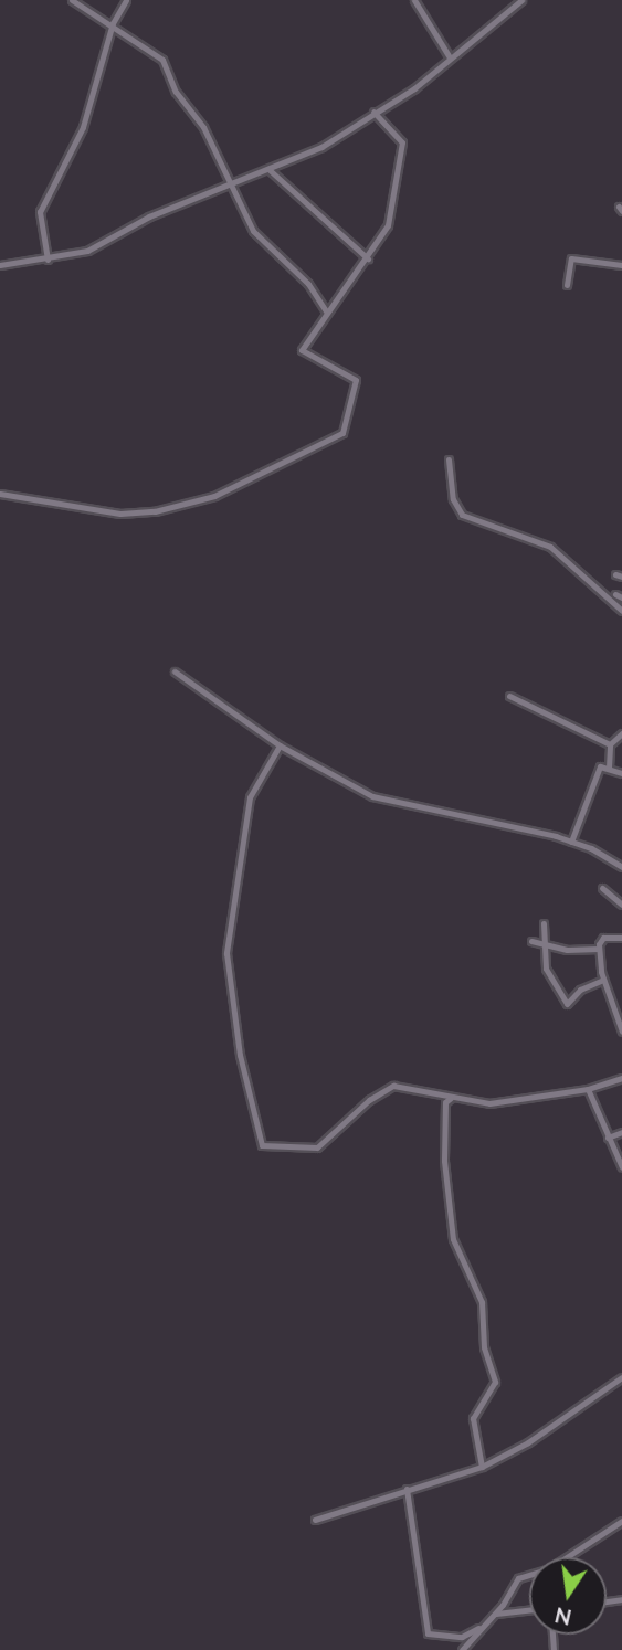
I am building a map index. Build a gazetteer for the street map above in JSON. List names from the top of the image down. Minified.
{"north":"bottom"}
